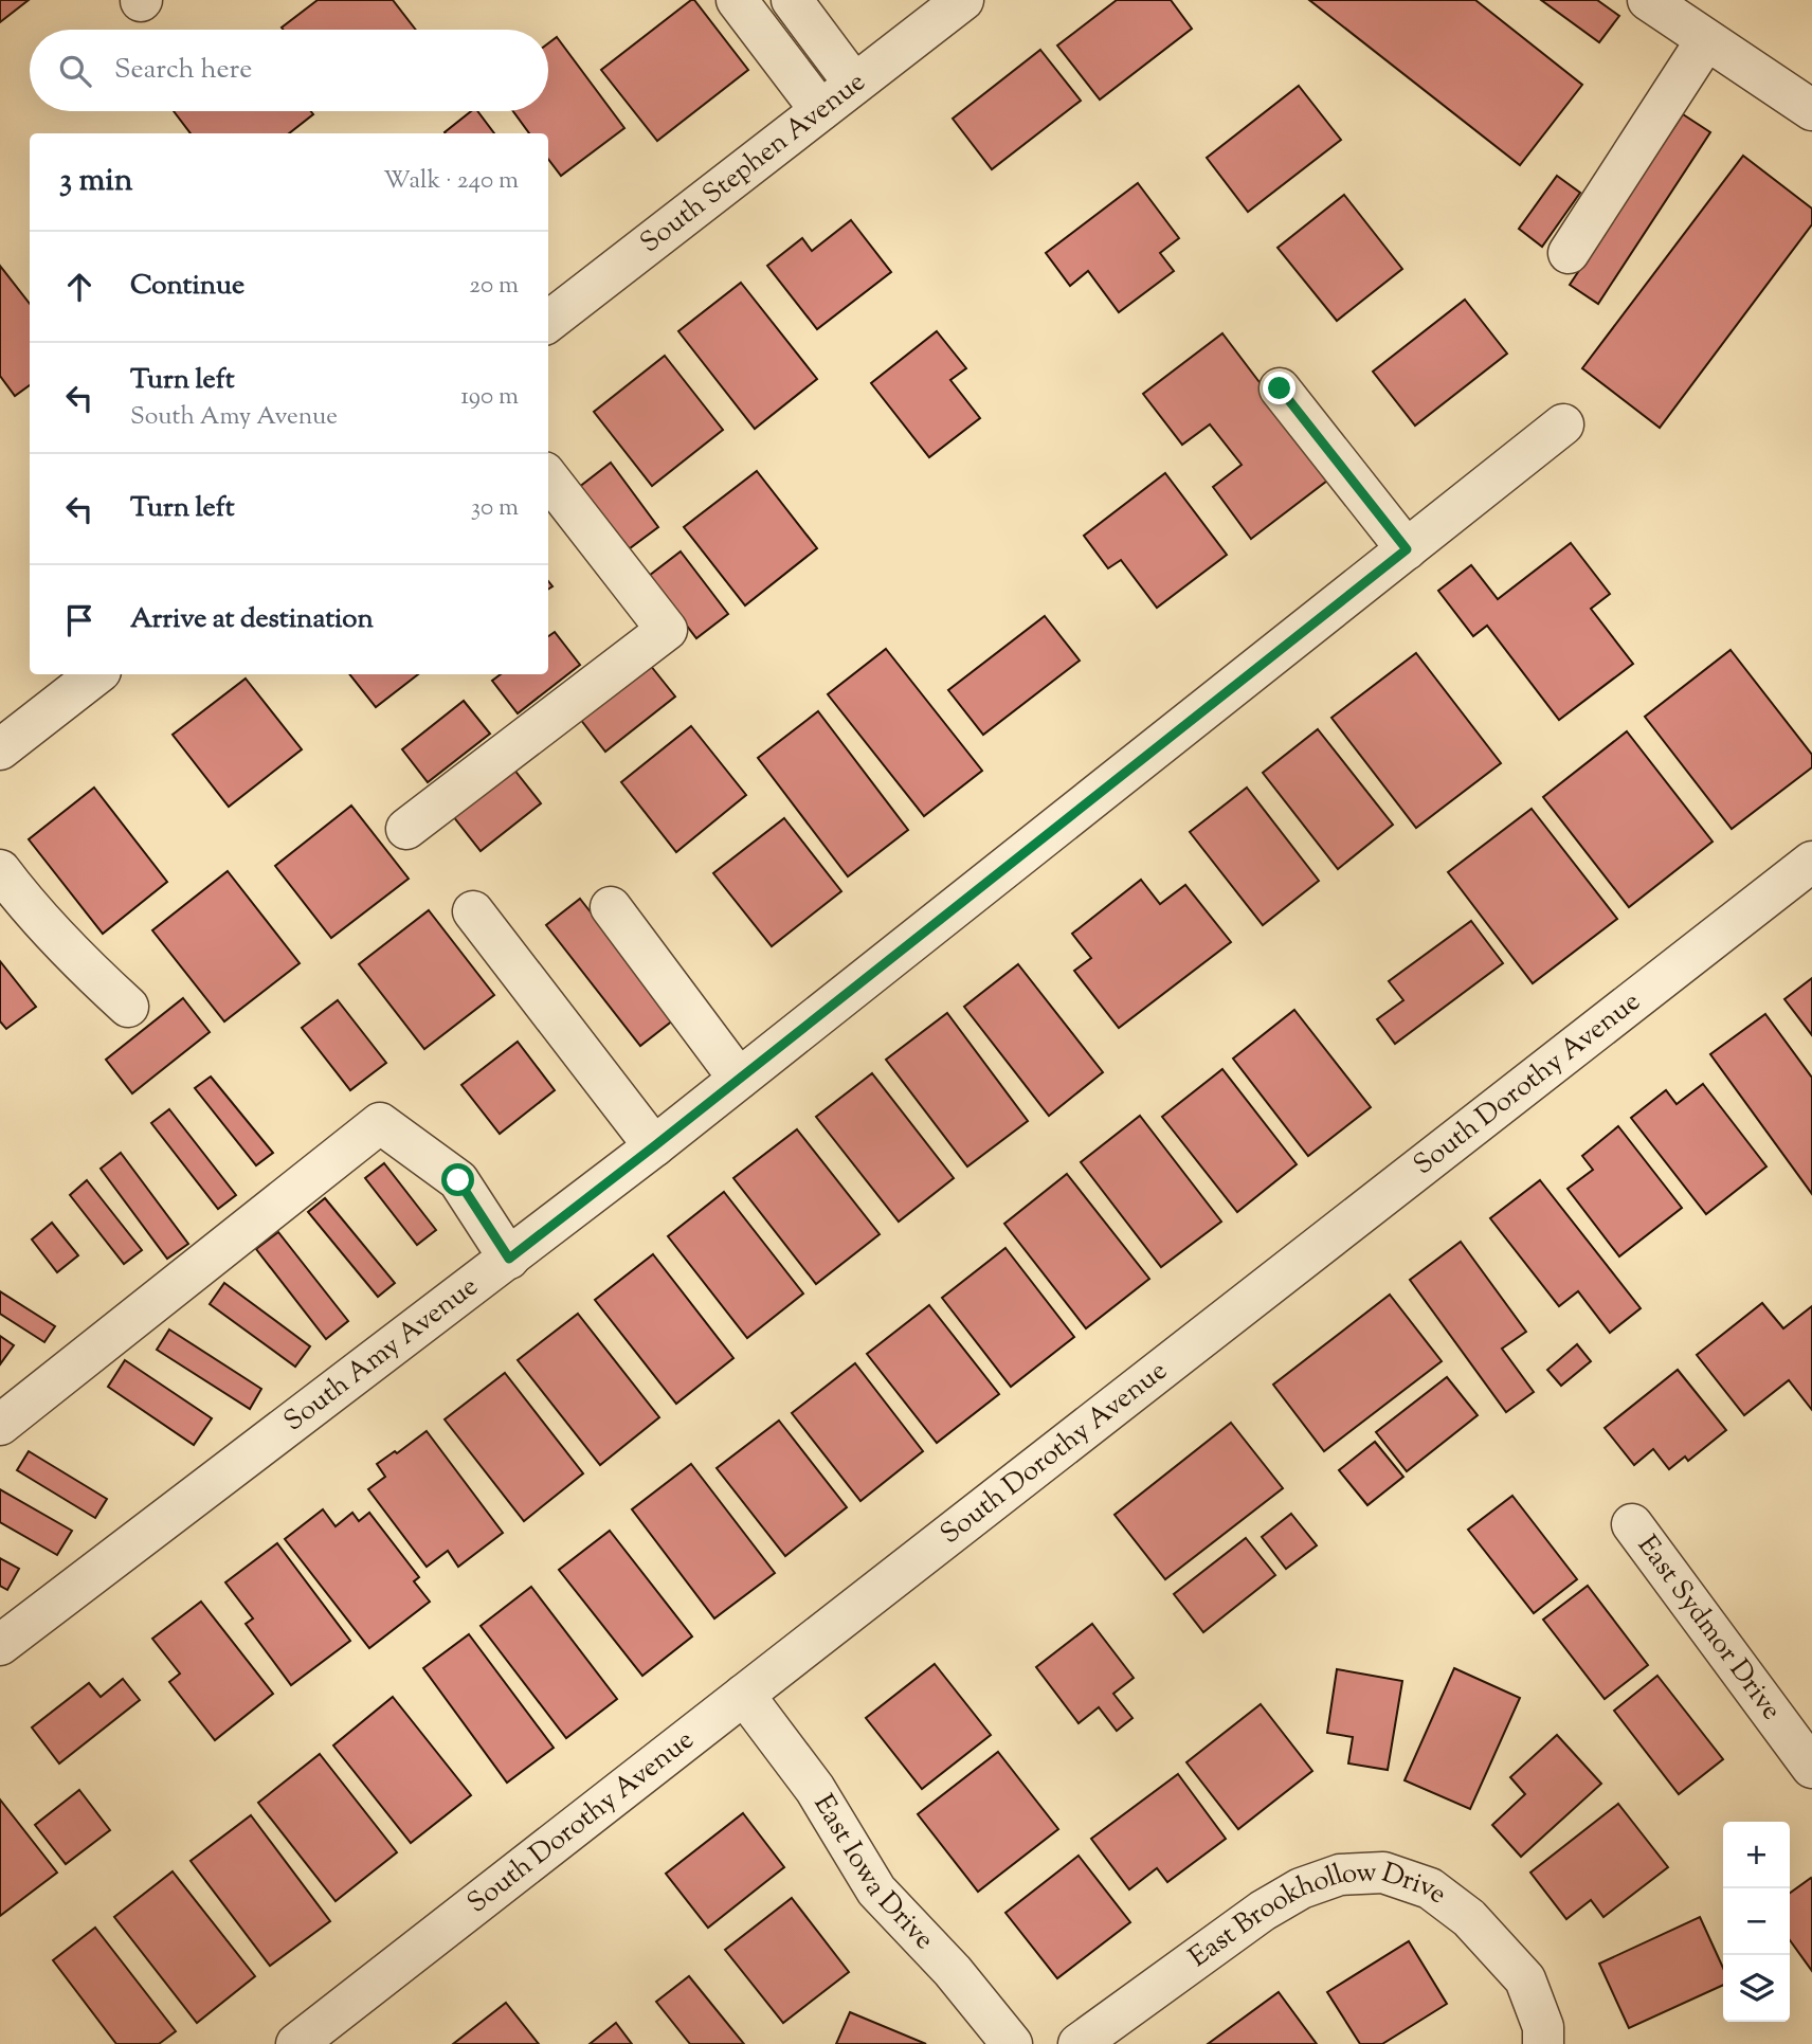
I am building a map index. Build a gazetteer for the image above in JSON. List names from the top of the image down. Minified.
{"streets":{"street":["South Stephen Avenue","South Dorothy Avenue","South Amy Avenue","East Sydmor Drive","East Iowa Drive","East Brookhollow Drive"]},"crossings":[["South Dorothy Avenue","East Iowa Drive"]],"page":{"search":"Search here","heading":["3 min","Walk · 240 m"],"list":[["Continue","20 m"],["Turn left","South Amy Avenue","190 m"],["Turn left","30 m"],"Arrive at destination"],"map_buttons":["+","−"]}}
